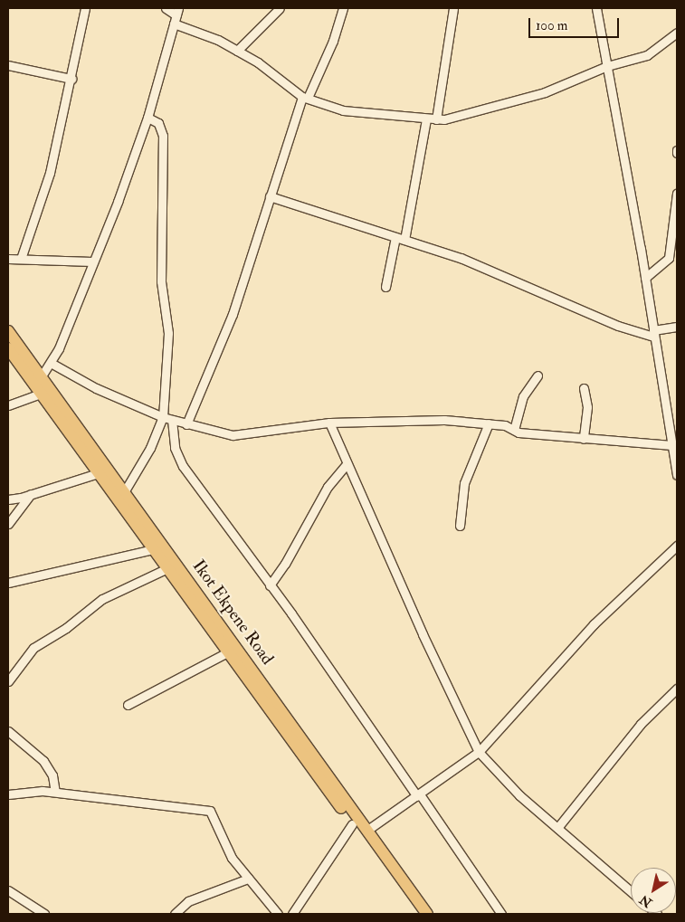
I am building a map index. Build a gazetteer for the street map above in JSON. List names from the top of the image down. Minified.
{"streets":{"highway":["Ikot Ekpene Road"]},"scale_bar":"100 m","north":"bottom left"}
